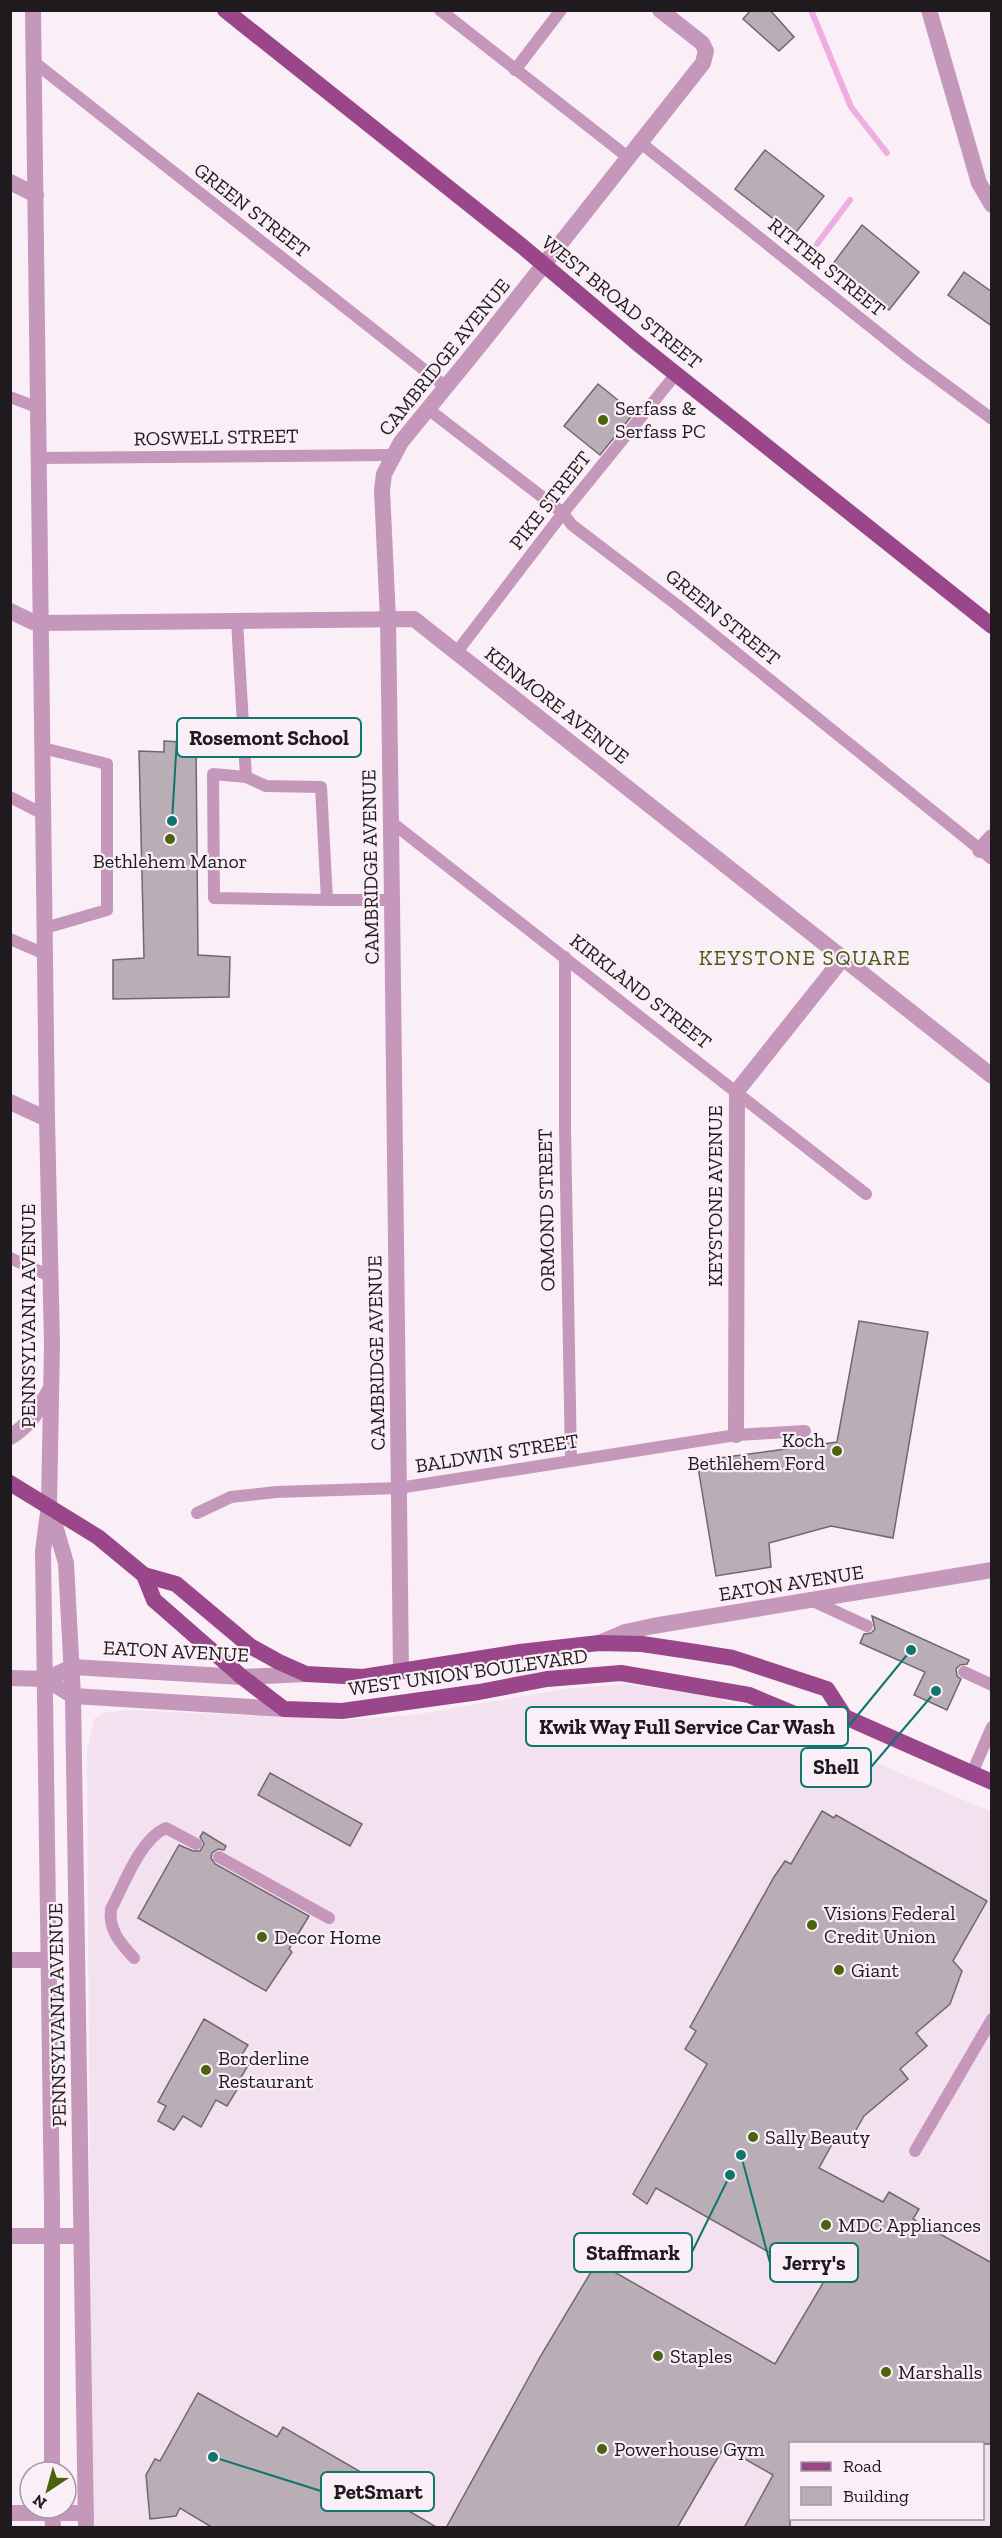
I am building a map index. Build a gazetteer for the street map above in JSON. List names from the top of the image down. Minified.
{"streets":{"main road":["WEST BROAD STREET","WEST UNION BOULEVARD"],"street":["CAMBRIDGE AVENUE","KENMORE AVENUE","KEYSTONE AVENUE","PENNSYLVANIA AVENUE","EATON AVENUE"],"lane":["GREEN STREET","RITTER STREET","ROSWELL STREET","PIKE STREET","KIRKLAND STREET","ORMOND STREET","BALDWIN STREET"]},"crossings":[["GREEN STREET","CAMBRIDGE AVENUE"],["GREEN STREET","PIKE STREET"],["GREEN STREET","PENNSYLVANIA AVENUE"],["RITTER STREET","CAMBRIDGE AVENUE"],["WEST BROAD STREET","CAMBRIDGE AVENUE"],["WEST BROAD STREET","PIKE STREET"],["CAMBRIDGE AVENUE","ROSWELL STREET"],["CAMBRIDGE AVENUE","KENMORE AVENUE"],["CAMBRIDGE AVENUE","KIRKLAND STREET"],["CAMBRIDGE AVENUE","BALDWIN STREET"],["CAMBRIDGE AVENUE","WEST UNION BOULEVARD"],["ROSWELL STREET","PENNSYLVANIA AVENUE"],["PIKE STREET","KENMORE AVENUE"],["KENMORE AVENUE","KEYSTONE AVENUE"],["KENMORE AVENUE","PENNSYLVANIA AVENUE"],["KIRKLAND STREET","KEYSTONE AVENUE"],["KIRKLAND STREET","ORMOND STREET"],["KEYSTONE AVENUE","BALDWIN STREET"],["ORMOND STREET","BALDWIN STREET"],["PENNSYLVANIA AVENUE","EATON AVENUE"],["PENNSYLVANIA AVENUE","WEST UNION BOULEVARD"],["EATON AVENUE","WEST UNION BOULEVARD"]],"districts":["KEYSTONE SQUARE"],"places":["Serfass & Serfass PC","Rosemont School","Bethlehem Manor","Koch Bethlehem Ford","Kwik Way Full Service Car Wash","Shell","Visions Federal Credit Union","Decor Home","Giant","Borderline Restaurant","Sally Beauty","Jerry's","Staffmark","MDC Appliances","Staples","Marshalls","Powerhouse Gym","PetSmart"],"legend":["Road","Building"],"north":"bottom left"}
